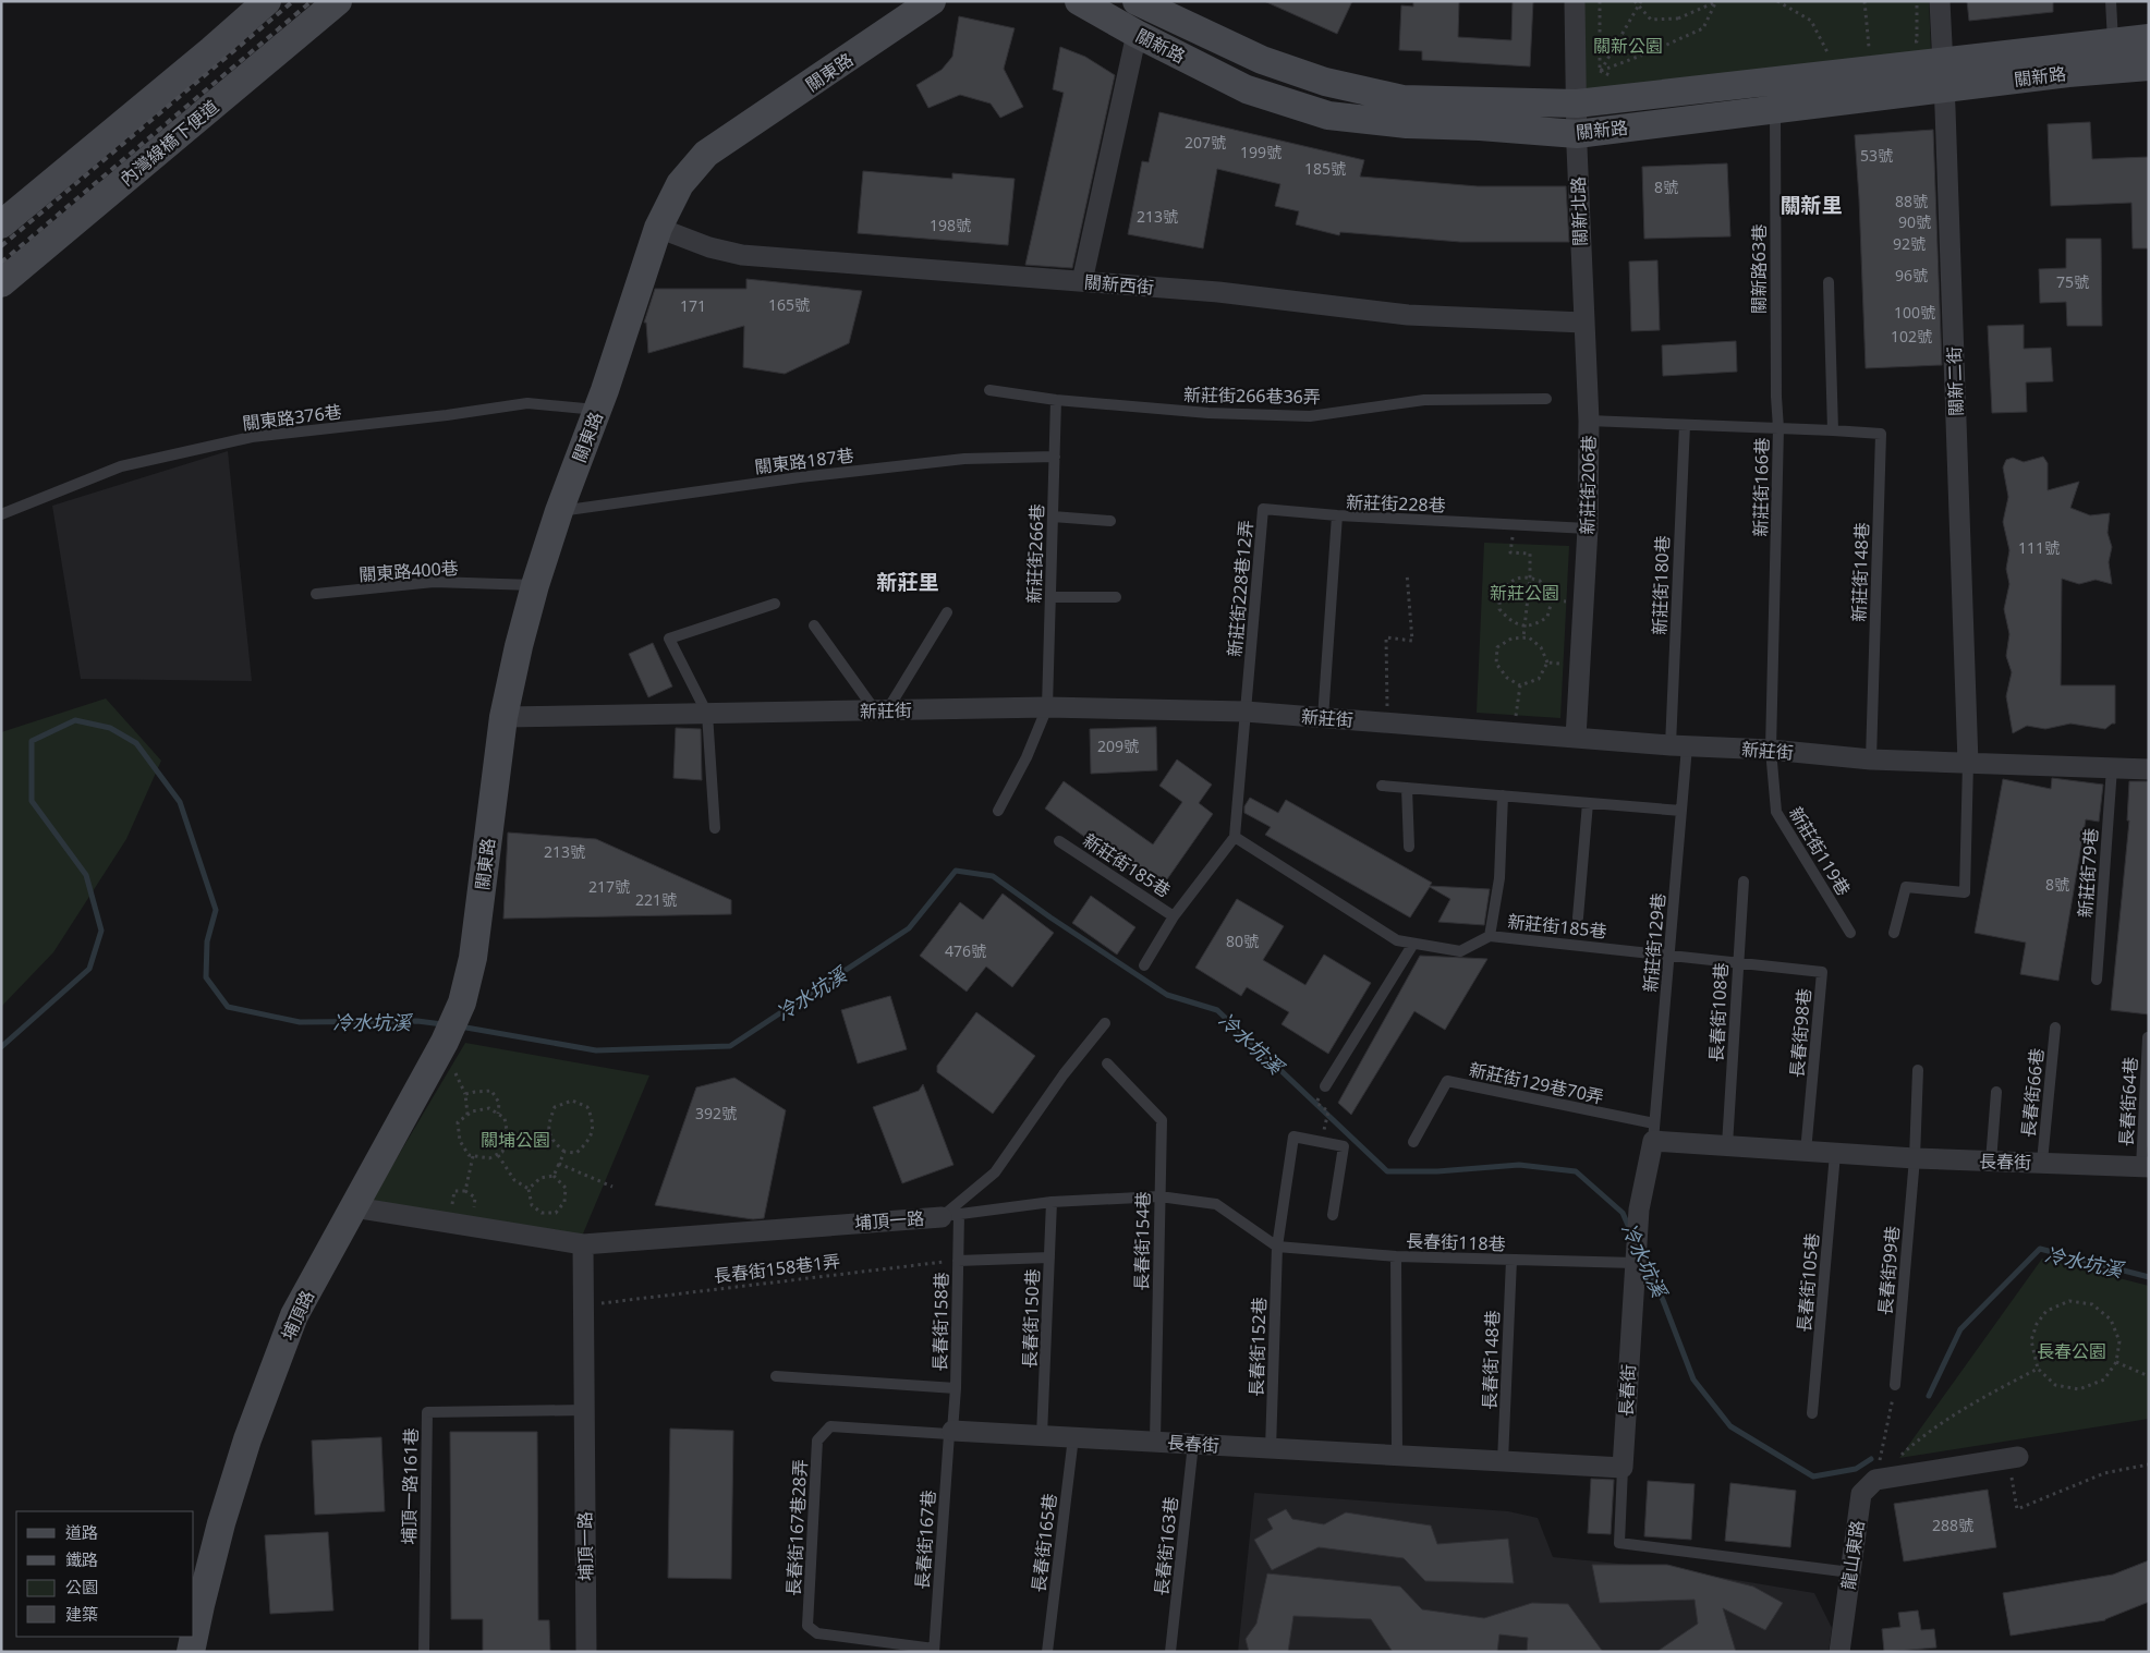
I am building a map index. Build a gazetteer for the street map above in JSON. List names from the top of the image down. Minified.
{"streets":{"street":["關新路","關東路","內灣線橋下便道","關新北路","關新西街","關新二街","新莊街206巷","新莊街","長春街","埔頂一路","埔頂路","龍山東路"],"lane":["關新路63巷","新莊街266巷36弄","關東路376巷","關東路187巷","新莊街166巷","新莊街228巷","新莊街266巷","關東路400巷","新莊街148巷","新莊街180巷","新莊街228巷12弄","新莊街119巷","新莊街185巷","新莊街79巷","新莊街129巷","長春街108巷","長春街98巷","新莊街129巷70弄","長春街66巷","長春街64巷","長春街154巷","長春街118巷","長春街99巷","長春街105巷","長春街150巷","長春街158巷","長春街152巷","長春街148巷","埔頂一路161巷","長春街167巷28弄","長春街167巷","長春街165巷","長春街163巷"],"path":["長春街158巷1弄"]},"crossings":[["關新路","關新北路"],["關新路","關新路63巷"],["關新路","關新二街"],["關東路","關新西街"],["關東路","關東路376巷"],["關東路","關東路187巷"],["關東路","關東路400巷"],["關東路","新莊街"],["關東路","埔頂路"],["關新北路","關新西街"],["關新北路","新莊街206巷"],["關新路63巷","新莊街206巷"],["關新路63巷","新莊街166巷"],["關新二街","新莊街"],["新莊街266巷36弄","新莊街266巷"],["關東路187巷","新莊街266巷"],["新莊街206巷","新莊街166巷"],["新莊街206巷","新莊街228巷"],["新莊街206巷","新莊街180巷"],["新莊街206巷","新莊街"],["新莊街166巷","新莊街148巷"],["新莊街166巷","新莊街"],["新莊街166巷","新莊街119巷"],["新莊街228巷","新莊街228巷12弄"],["新莊街228巷","新莊街"],["新莊街266巷","新莊街"],["新莊街148巷","新莊街"],["新莊街180巷","新莊街"],["新莊街180巷","新莊街129巷"],["新莊街228巷12弄","新莊街"],["新莊街","新莊街119巷"],["新莊街","新莊街79巷"],["新莊街","新莊街129巷"],["新莊街185巷","新莊街129巷"],["新莊街185巷","長春街98巷"],["新莊街129巷","長春街98巷"],["新莊街129巷","新莊街129巷70弄"],["新莊街129巷","長春街"],["長春街108巷","長春街98巷"],["長春街108巷","長春街"],["長春街98巷","長春街"],["新莊街129巷70弄","長春街"],["長春街66巷","長春街"],["長春街64巷","長春街"],["長春街","長春街154巷"],["長春街","長春街118巷"],["長春街","長春街99巷"],["長春街","長春街105巷"],["長春街","長春街150巷"],["長春街","長春街158巷"],["長春街","長春街152巷"],["長春街","長春街148巷"],["長春街","長春街167巷28弄"],["長春街","長春街167巷"],["長春街","長春街165巷"],["長春街","長春街163巷"],["埔頂一路","埔頂路"],["埔頂一路","長春街158巷"],["埔頂一路","埔頂一路161巷"],["長春街118巷","長春街152巷"],["長春街118巷","長春街148巷"],["長春街158巷1弄","長春街158巷"],["長春街158巷","長春街167巷28弄"],["長春街158巷","長春街167巷"],["長春街167巷28弄","長春街167巷"]],"districts":["關新里","新莊里"],"water":["冷水坑溪"],"parks":["關新公園","新莊公園","關埔公園","長春公園"],"house_numbers":["207號","199號","53號","185號","8號","88號","213號","90號","198號","92號","96號","75號","165號","171","100號","102號","111號","209號","213號","8號","217號","221號","80號","476號","392號","288號"],"legend":["道路","鐵路","公園","建築"]}
